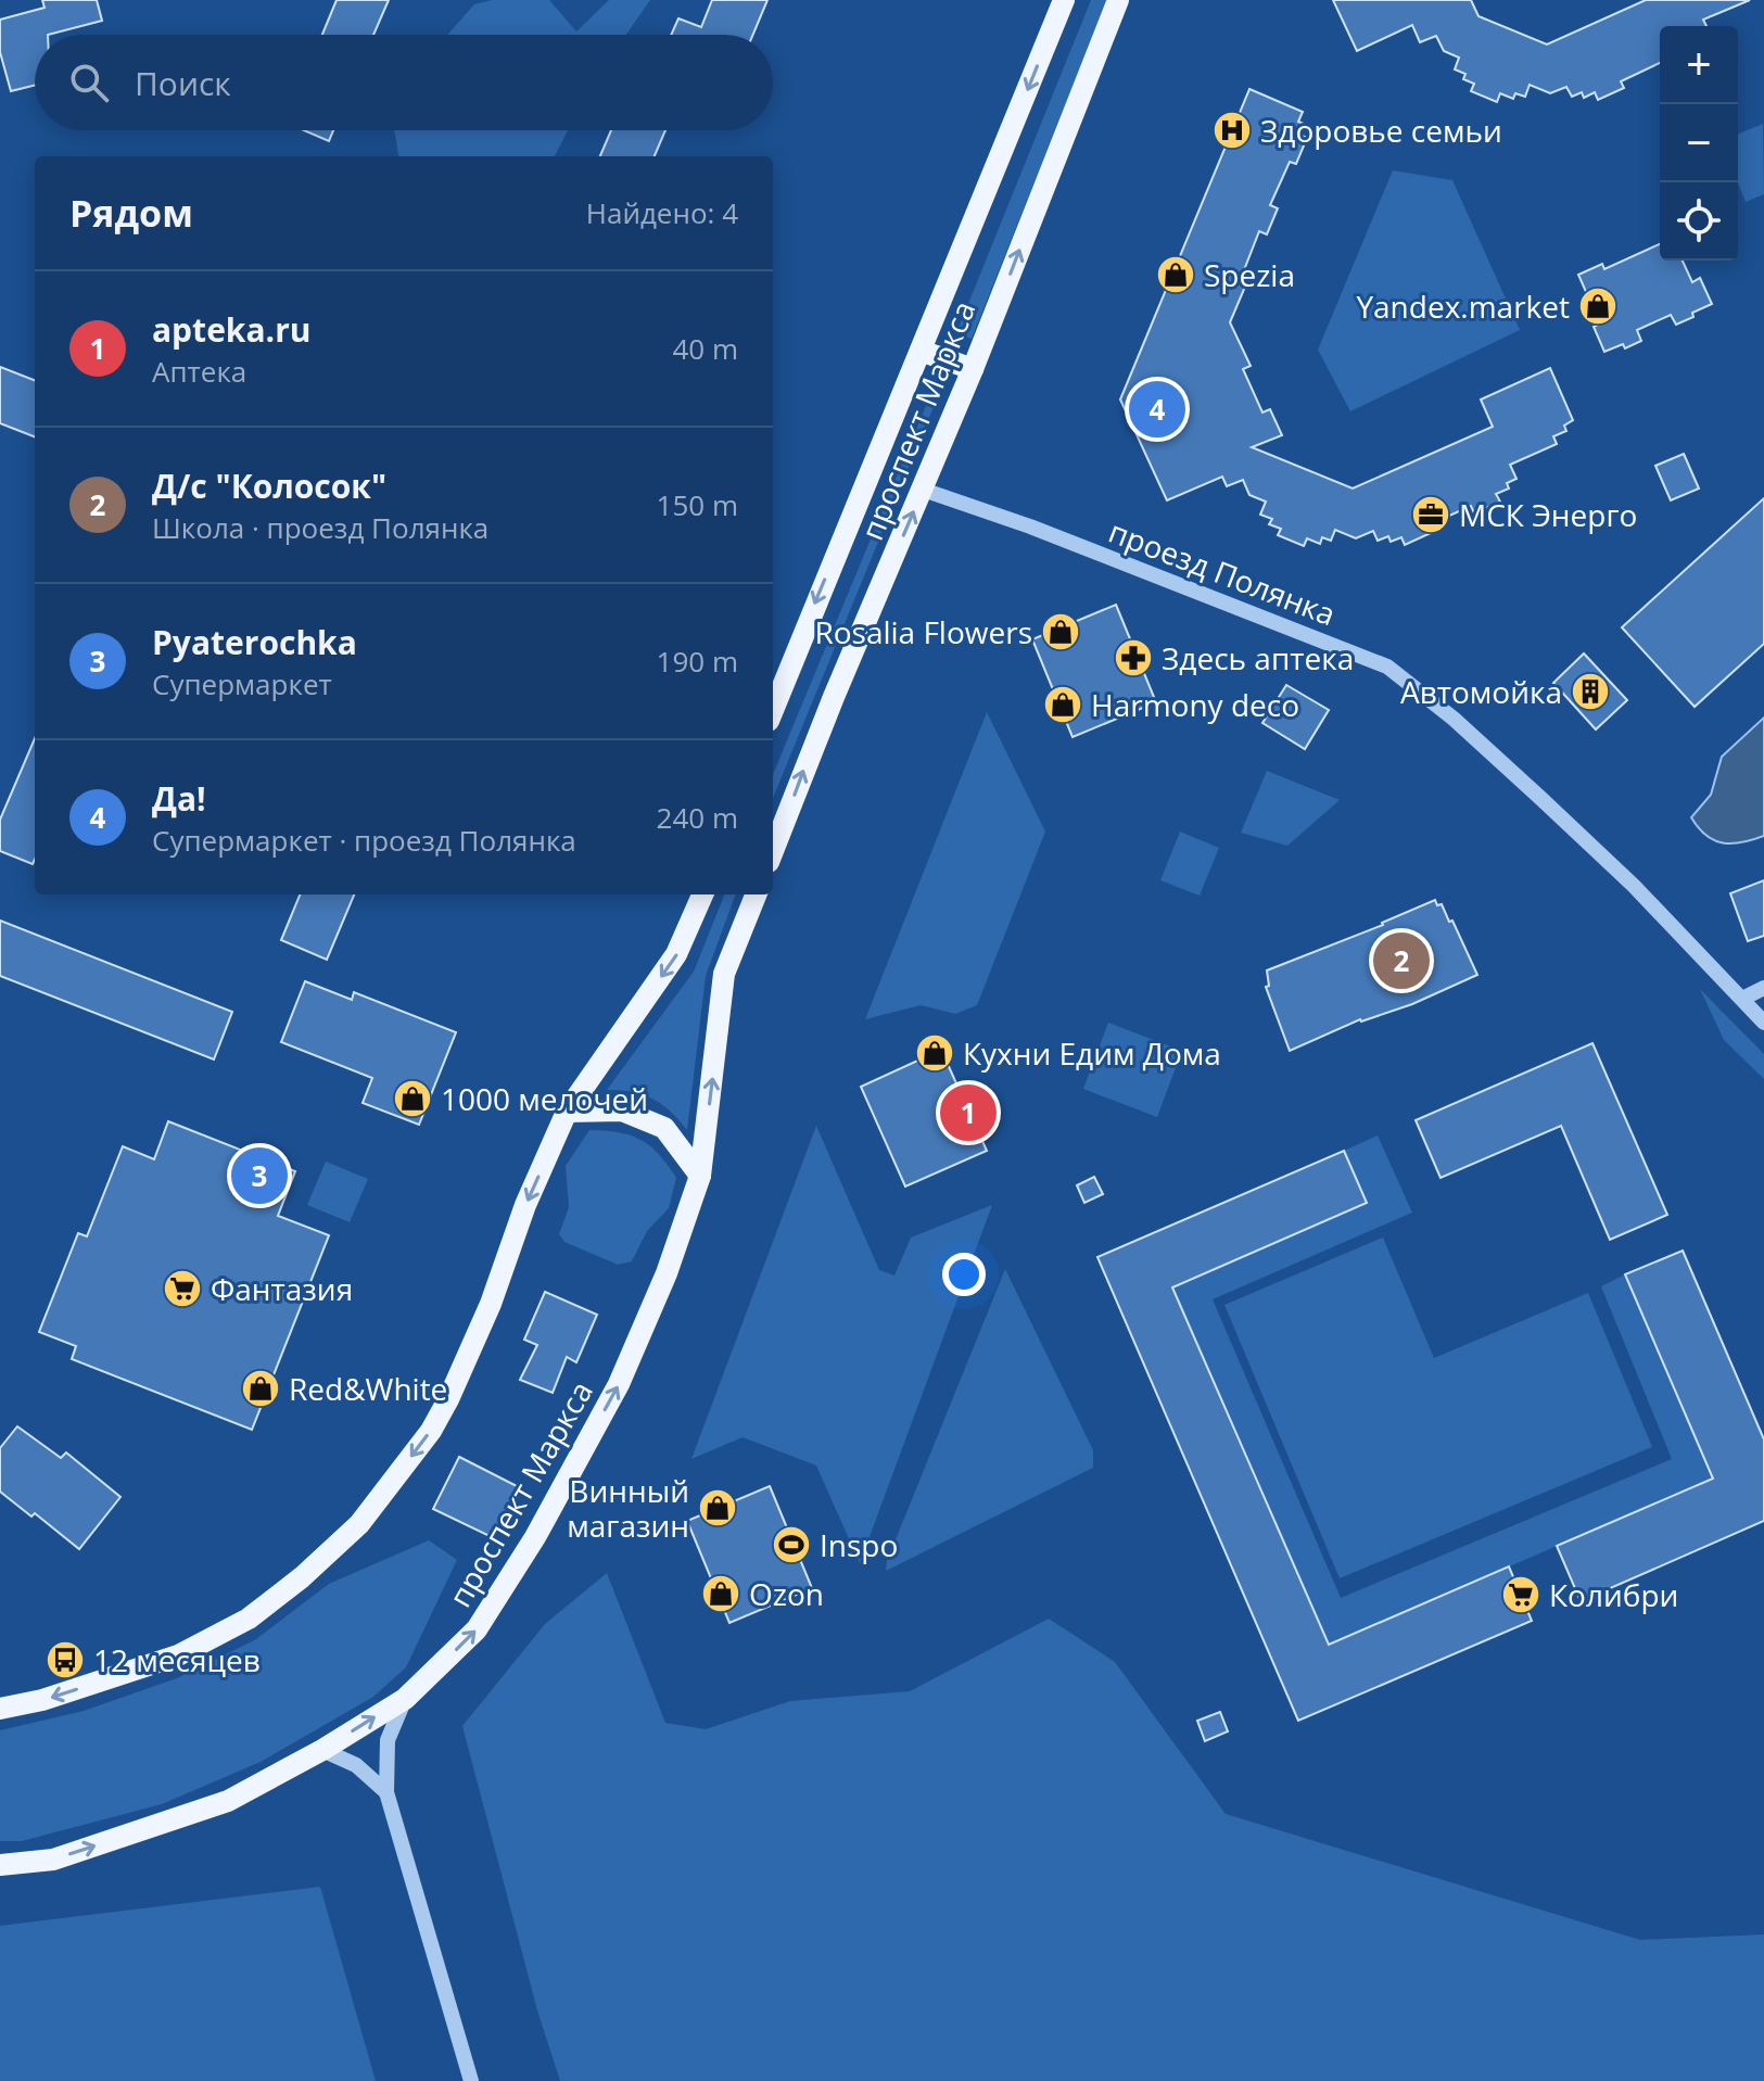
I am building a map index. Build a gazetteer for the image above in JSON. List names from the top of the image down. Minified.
{"streets":{"main road":["проспект Маркса"],"street":["проезд Полянка"]},"crossings":[["проспект Маркса","проезд Полянка"]],"places":{"hospital":["Здоровье семьи"],"shop":["Spezia","Yandex.market","Rosalia Flowers","Harmony deco","Кухни Едим Дома","1000 мелочей","Red&White","Винный магазин","Ozon"],"office":["МСК Энерго"],"pharmacy":["Здесь аптека"],"building":["Автомойка"],"supermarket":["Фантазия","Колибри"],"sports":["Inspo"],"bus stop":["12 месяцев"]},"page":{"map_buttons":["+","−"],"search":"Поиск","heading":["Рядом","Найдено: 4"],"list":[{"mark":"1","name":"apteka.ru","note":"Аптека","value":"40 m"},{"mark":"2","name":"Д/с \"Колосок\"","note":"Школа · проезд Полянка","value":"150 m"},{"mark":"3","name":"Pyaterochka","note":"Супермаркет","value":"190 m"},{"mark":"4","name":"Да!","note":"Супермаркет · проезд Полянка","value":"240 m"}],"pins":["4","2","1","3"]}}
